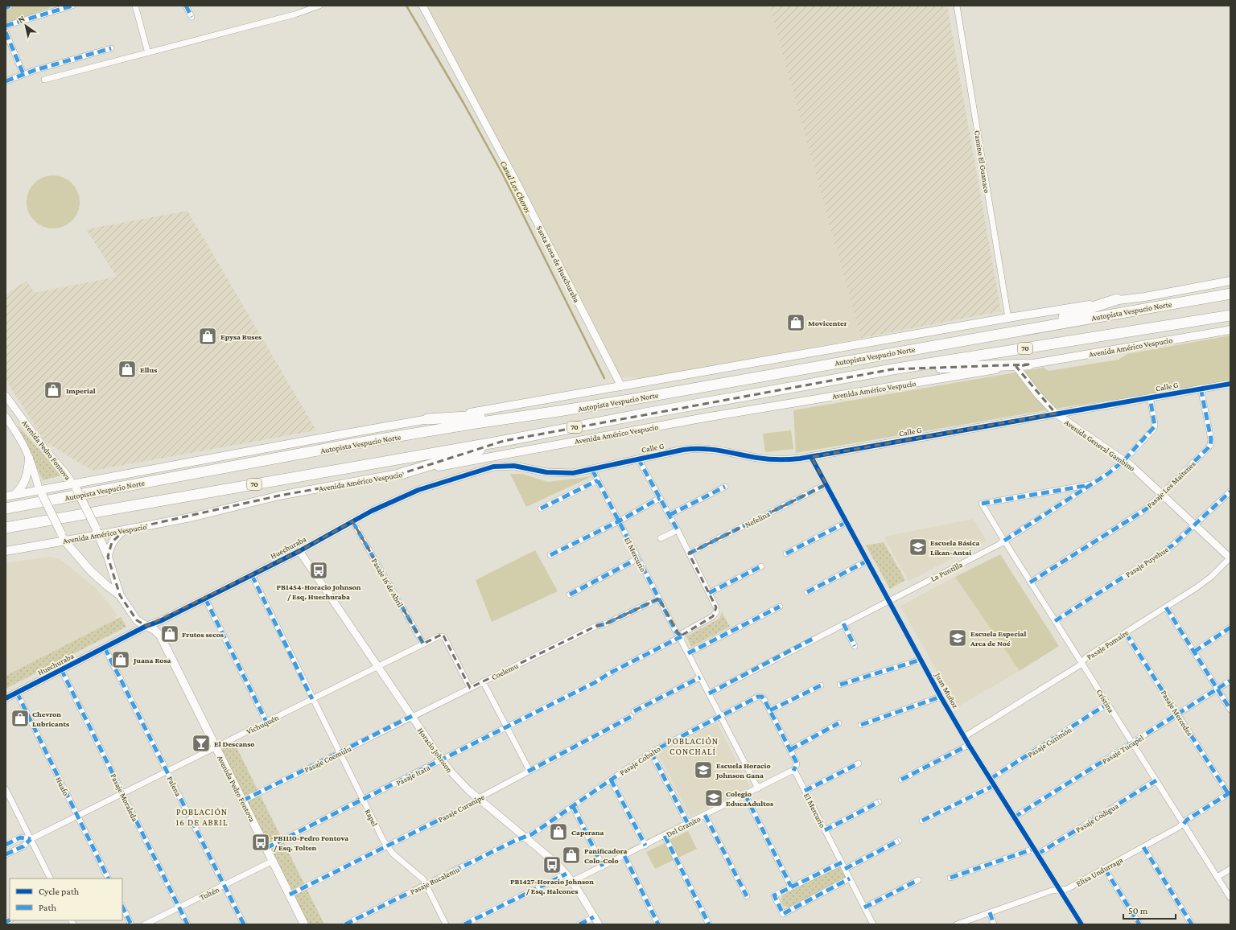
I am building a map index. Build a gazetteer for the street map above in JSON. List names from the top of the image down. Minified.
{"streets":{"highway":["Autopista Vespucio Norte","70"],"main road":["Avenida Américo Vespucio","Avenida Pedro Fontova"],"street":["Camino El Guanaco","Santa Rosa de Huechuraba","Calle G","Avenida General Gambino","Pasaje Los Maitenes","Nefelina","Huechuraba","El Mercurio","Pasaje Puyehue","La Puntilla","Pasaje 16 de Abril","Pasaje Pomaire","Coelemu","Juan Muñoz","Cristina","Pasaje Mercedes","Vichuquén","Pasaje Curimón","Pasaje Tucapel","Horacio Johnson","Pasaje Coemulu","Pasaje Cobalto","Pasaje Itata","Huafo","Palena","Pasaje Moraleda","Pasaje Curanipe","Rapel","Pasaje Codigua","Del Granito","Elisa Undurraga","Pasaje Bucalemu","Toltén"]},"crossings":[["Avenida Américo Vespucio","Avenida General Gambino"],["Avenida Américo Vespucio","Avenida Pedro Fontova"],["Calle G","Avenida General Gambino"],["Calle G","Pasaje Los Maitenes"],["Calle G","Huechuraba"],["Calle G","El Mercurio"],["Calle G","La Puntilla"],["Calle G","Juan Muñoz"],["Avenida General Gambino","Pasaje Los Maitenes"],["Avenida General Gambino","Pasaje Puyehue"],["Avenida General Gambino","La Puntilla"],["Avenida General Gambino","Pasaje Pomaire"],["Avenida Pedro Fontova","Huechuraba"],["Avenida Pedro Fontova","Vichuquén"],["Avenida Pedro Fontova","Pasaje Coemulu"],["Avenida Pedro Fontova","Pasaje Itata"],["Avenida Pedro Fontova","Pasaje Curanipe"],["Avenida Pedro Fontova","Toltén"],["Pasaje Los Maitenes","Cristina"],["Nefelina","Juan Muñoz"],["Huechuraba","El Mercurio"],["Huechuraba","Pasaje 16 de Abril"],["Huechuraba","Horacio Johnson"],["Huechuraba","Huafo"],["Huechuraba","Palena"],["Huechuraba","Pasaje Moraleda"],["Huechuraba","Rapel"],["El Mercurio","La Puntilla"],["El Mercurio","Coelemu"],["El Mercurio","Pasaje Cobalto"],["El Mercurio","Pasaje Itata"],["El Mercurio","Pasaje Curanipe"],["El Mercurio","Del Granito"],["Pasaje Puyehue","Cristina"],["La Puntilla","Juan Muñoz"],["La Puntilla","Cristina"],["Pasaje 16 de Abril","Vichuquén"],["Pasaje Pomaire","Juan Muñoz"],["Pasaje Pomaire","Cristina"],["Pasaje Pomaire","Pasaje Mercedes"],["Coelemu","Vichuquén"],["Coelemu","Horacio Johnson"],["Coelemu","Pasaje Coemulu"],["Juan Muñoz","Pasaje Curimón"],["Juan Muñoz","Pasaje Tucapel"],["Juan Muñoz","Pasaje Codigua"],["Juan Muñoz","Elisa Undurraga"],["Cristina","Pasaje Curimón"],["Cristina","Pasaje Tucapel"],["Cristina","Pasaje Codigua"],["Cristina","Elisa Undurraga"],["Pasaje Mercedes","Pasaje Tucapel"],["Pasaje Mercedes","Elisa Undurraga"],["Vichuquén","Horacio Johnson"],["Vichuquén","Huafo"],["Vichuquén","Palena"],["Vichuquén","Pasaje Moraleda"],["Vichuquén","Rapel"],["Horacio Johnson","Pasaje Coemulu"],["Horacio Johnson","Pasaje Cobalto"],["Horacio Johnson","Pasaje Itata"],["Horacio Johnson","Pasaje Curanipe"],["Horacio Johnson","Del Granito"],["Horacio Johnson","Pasaje Bucalemu"],["Pasaje Coemulu","Rapel"],["Pasaje Cobalto","Pasaje Bucalemu"],["Pasaje Itata","Rapel"],["Palena","Toltén"],["Pasaje Moraleda","Toltén"],["Pasaje Curanipe","Rapel"],["Rapel","Pasaje Bucalemu"]],"districts":["POBLACIÓN CONCHALÍ","POBLACIÓN 16 DE ABRIL"],"water":["Canal Los Choros"],"places":{"shop":["Movicenter","Epysa Buses","Ellus","Imperial","Frutos secos","Juana Rosa","Chevron Lubricants","Caperana","Panificadora Colo-Colo"],"school or university":["Escuela Básica Likan-Antai","Escuela Especial Arca de Noé","Escuela Horacio Johnson Gana","Colegio EducaAdultos"],"bus stop":["PB1454-Horacio Johnson / Esq. Huechuraba","PB1110-Pedro Fontova / Esq. Tolten","PB1427-Horacio Johnson / Esq. Halcones"],"bar":["El Descanso"]},"legend":["Cycle path","Path"],"scale_bar":"50 m","north":"top left"}
